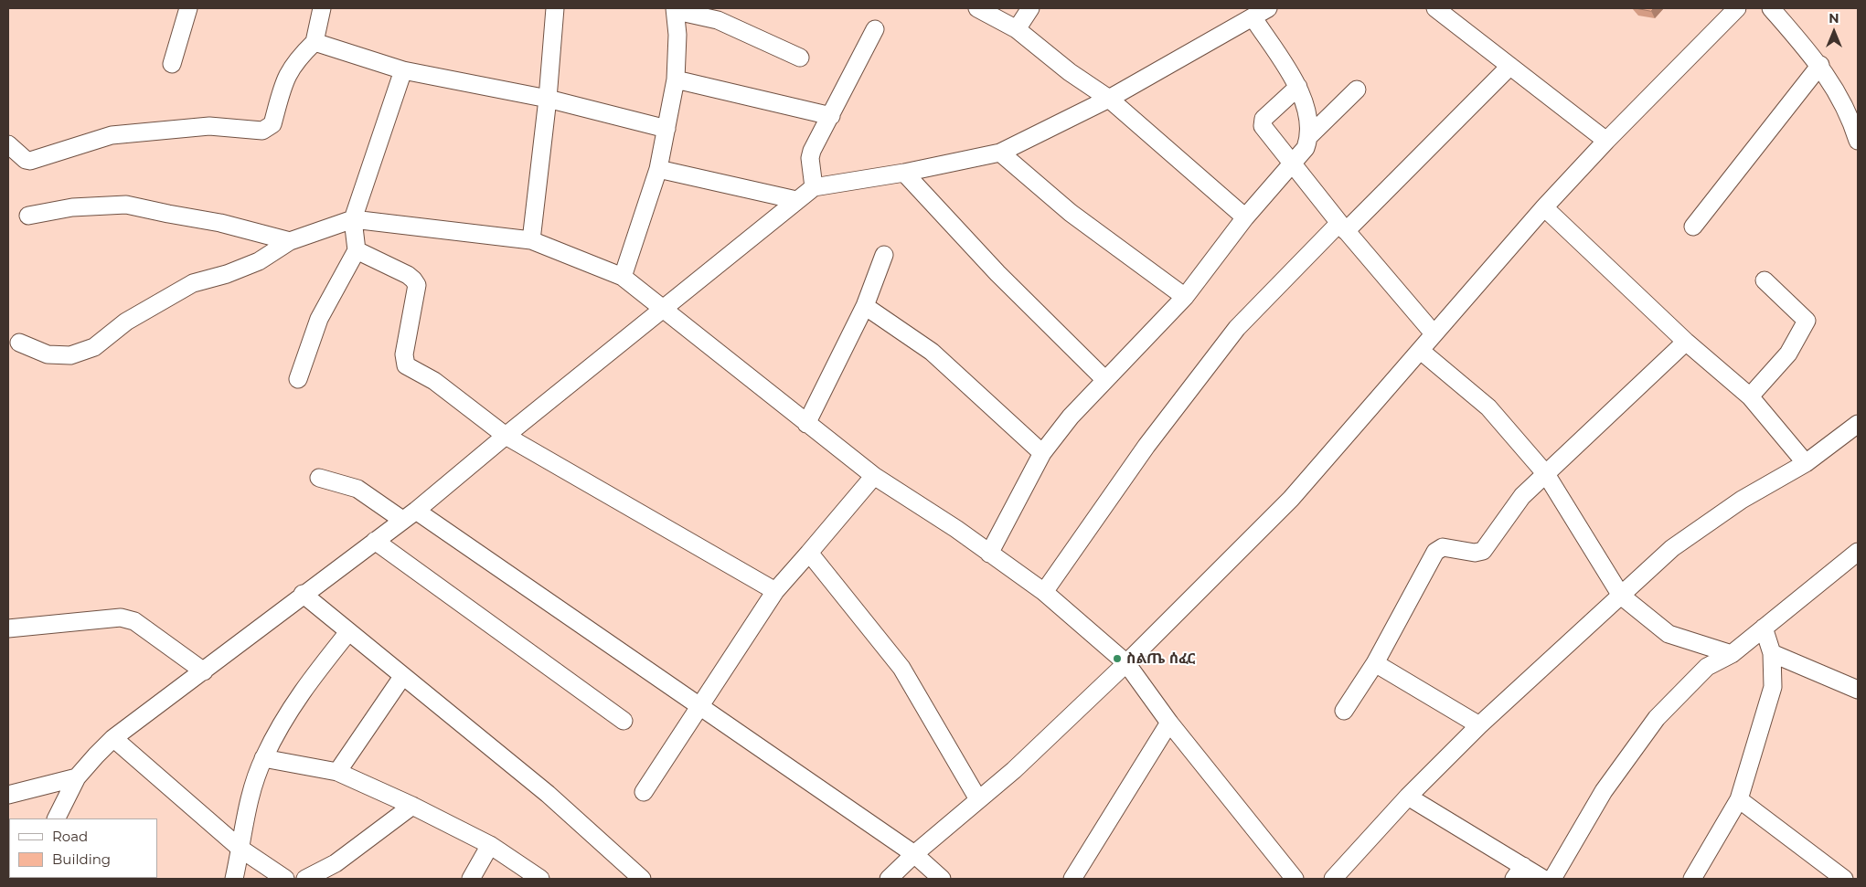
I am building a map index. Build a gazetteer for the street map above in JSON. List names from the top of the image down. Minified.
{"places":["ስልጤ ሰፈር"],"legend":["Road","Building"],"north":"top"}
